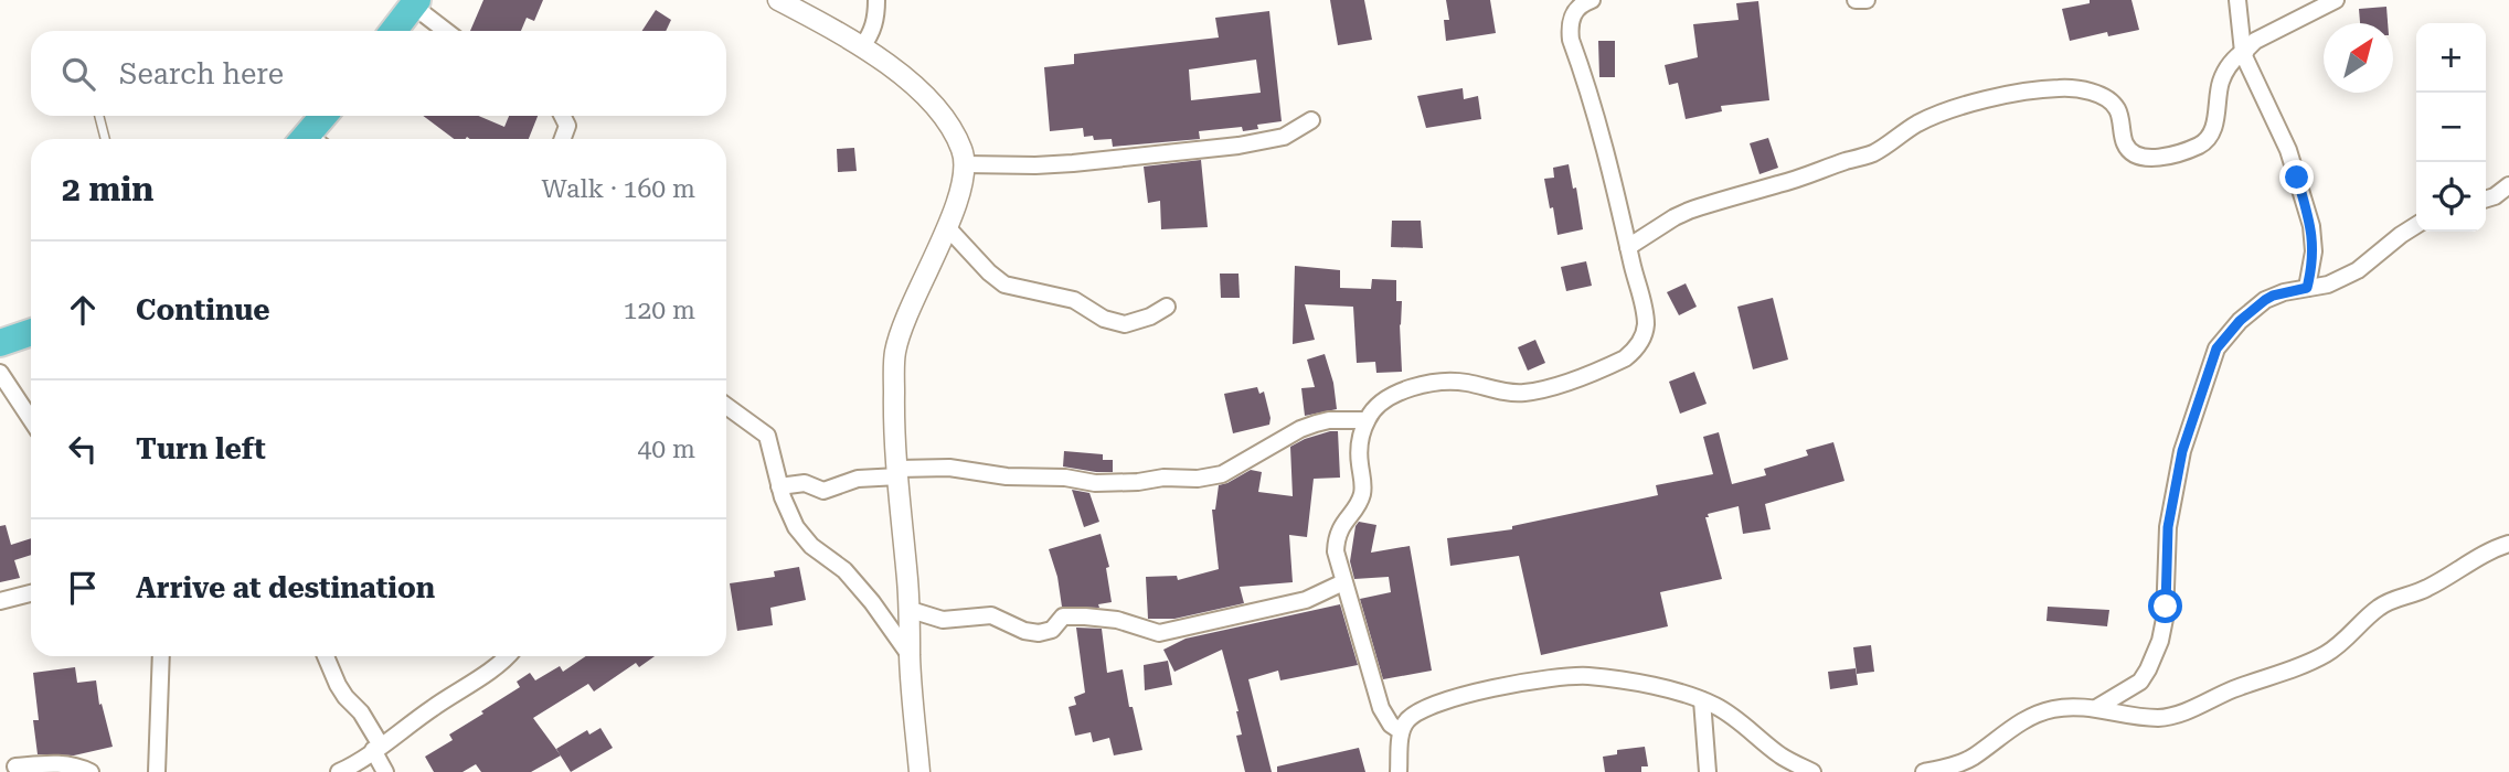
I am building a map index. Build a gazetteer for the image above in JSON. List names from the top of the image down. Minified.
{"north":"top right","page":{"map_buttons":["+","−"],"search":"Search here","heading":["2 min","Walk · 160 m"],"list":[["Continue","120 m"],["Turn left","40 m"],"Arrive at destination"]}}
